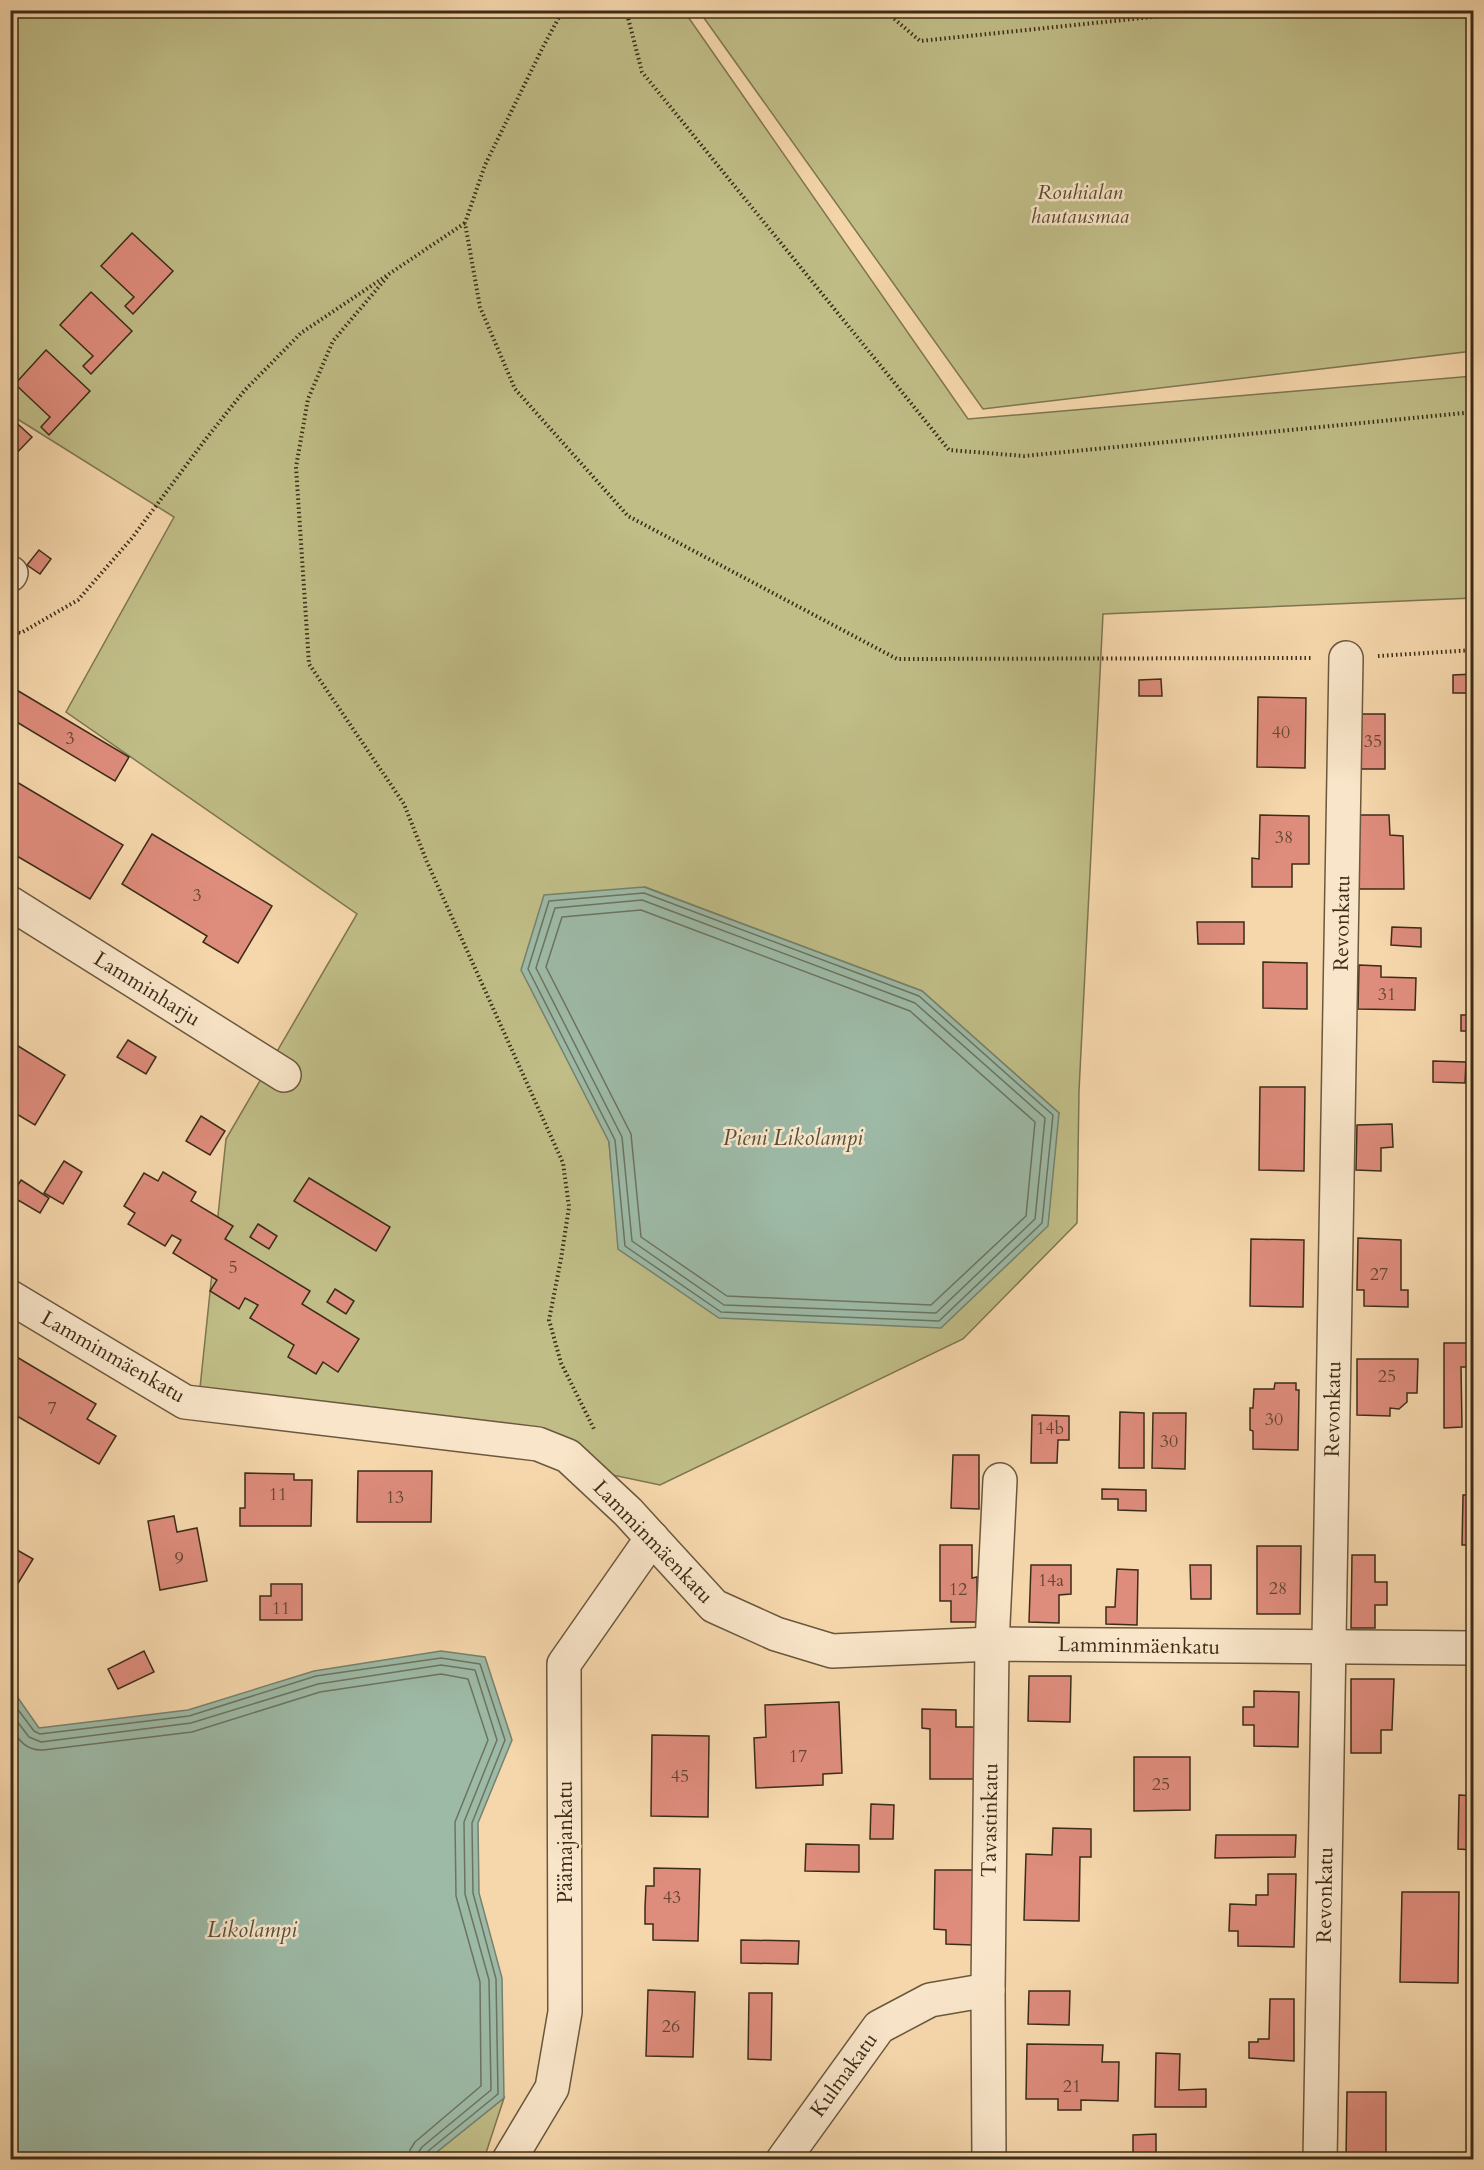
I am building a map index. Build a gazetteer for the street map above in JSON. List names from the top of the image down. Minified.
{"streets":{"street":["Revonkatu","Lamminharju","Lamminmäenkatu","Tavastinkatu","Päämajankatu","Kulmakatu"]},"crossings":[["Revonkatu","Lamminmäenkatu"],["Lamminmäenkatu","Tavastinkatu"],["Lamminmäenkatu","Päämajankatu"],["Tavastinkatu","Kulmakatu"]],"water":["Pieni Likolampi","Likolampi"],"parks":["Rouhialan hautausmaa"],"house_numbers":["40","3","35","38","3","31","5","27","25","7","30","14b","30","11","13","9","14a","28","12","11","17","45","25","43","26","21"]}
